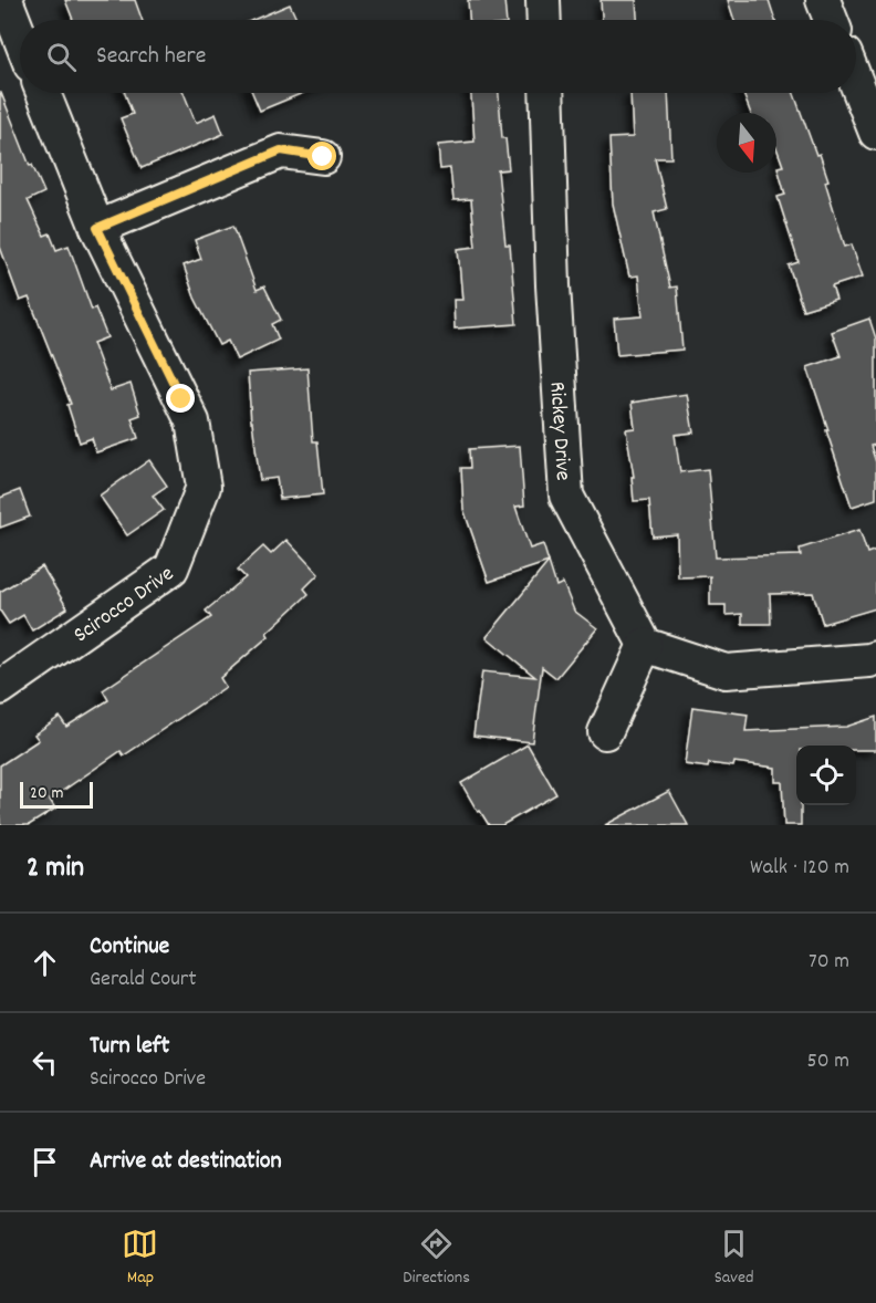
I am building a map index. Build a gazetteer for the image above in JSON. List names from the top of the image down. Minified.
{"streets":{"street":["Rickey Drive","Scirocco Drive"]},"scale_bar":"20 m","north":"bottom","page":{"search":"Search here","scale":"20 m","heading":["2 min","Walk · 120 m"],"list":[["Continue","Gerald Court","70 m"],["Turn left","Scirocco Drive","50 m"],"Arrive at destination"],"nav":["Map","Directions","Saved"]}}
